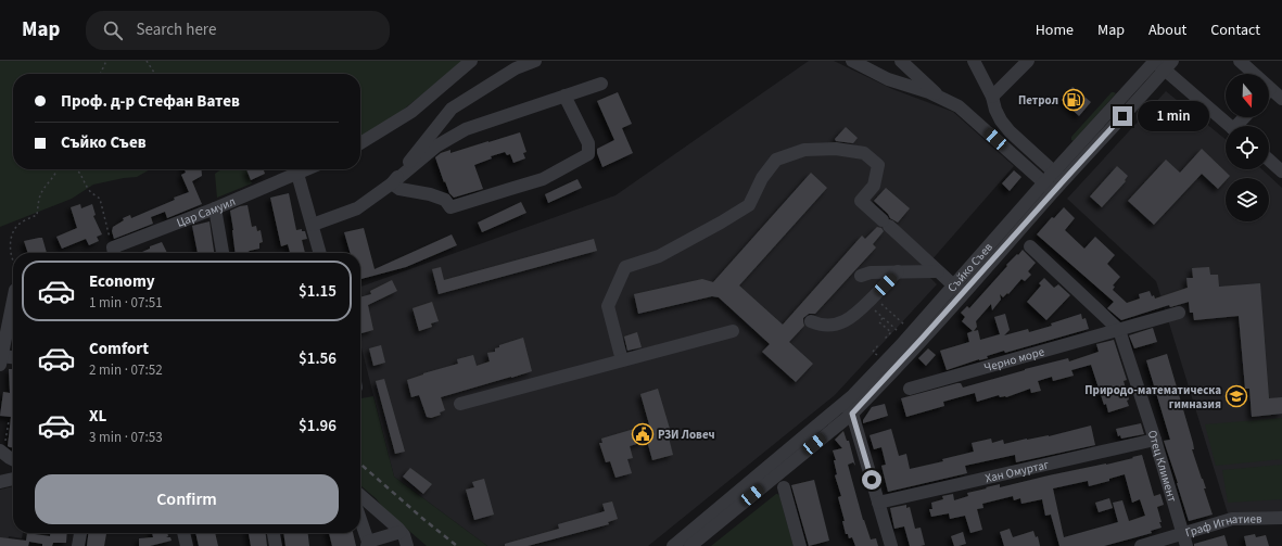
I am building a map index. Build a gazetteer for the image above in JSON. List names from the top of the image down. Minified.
{"streets":{"street":["Цар Самуил","Съйко Съев","Черно море","Отец Климент","Хан Омуртаг","Граф Игнатиев"]},"crossings":[["Черно море","Отец Климент"],["Отец Климент","Хан Омуртаг"],["Отец Климент","Граф Игнатиев"]],"places":{"fuel station":["Петрол"],"school or university":["Природо-математическа гимназия"],"public building":["РЗИ Ловеч"]},"north":"bottom","page":{"header":"Map","search":"Search here","nav":["Home","Map","About","Contact"],"banner":["Проф. д-р Стефан Ватев","Съйко Съев"],"bubble":"1 min","list":[{"name":"Economy","note":"1 min · 07:51","value":"$1.15"},{"name":"Comfort","note":"2 min · 07:52","value":"$1.56"},{"name":"XL","note":"3 min · 07:53","value":"$1.96"}],"buttons":"Confirm"}}
